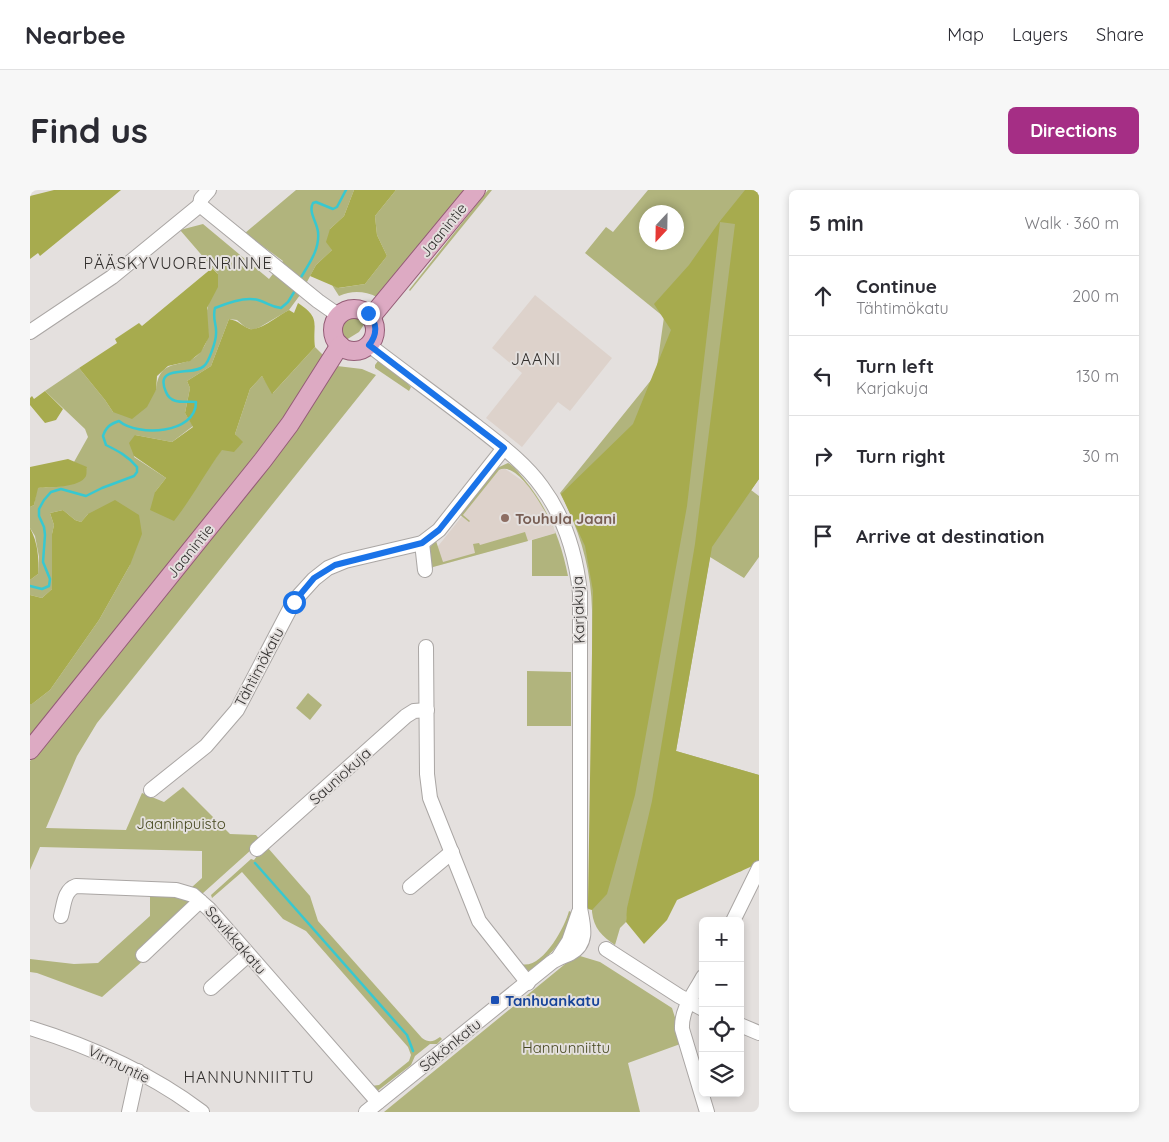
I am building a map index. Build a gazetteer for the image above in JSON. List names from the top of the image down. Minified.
{"streets":{"main road":["Jaanintie"],"street":["Karjakuja","Tähtimökatu","Sauniokuja","Savikkakatu","Säkönkatu","Virmuntie"]},"crossings":[["Jaanintie","Karjakuja"],["Karjakuja","Tähtimökatu"],["Karjakuja","Säkönkatu"],["Savikkakatu","Säkönkatu"]],"districts":["PÄÄSKYVUORENRINNE","JAANI","HANNUNNIITTU"],"parks":["Jaaninpuisto","Hannunniittu"],"places":{"other":["Touhula Jaani"],"transit":["Tanhuankatu"]},"north":"bottom","page":{"header":"Nearbee","nav":["Map","Layers","Share"],"buttons":"Directions","title":"Find us","heading":["5 min","Walk · 360 m"],"list":[["Continue","Tähtimökatu","200 m"],["Turn left","Karjakuja","130 m"],["Turn right","30 m"],"Arrive at destination"],"map_buttons":["+","−"]}}
